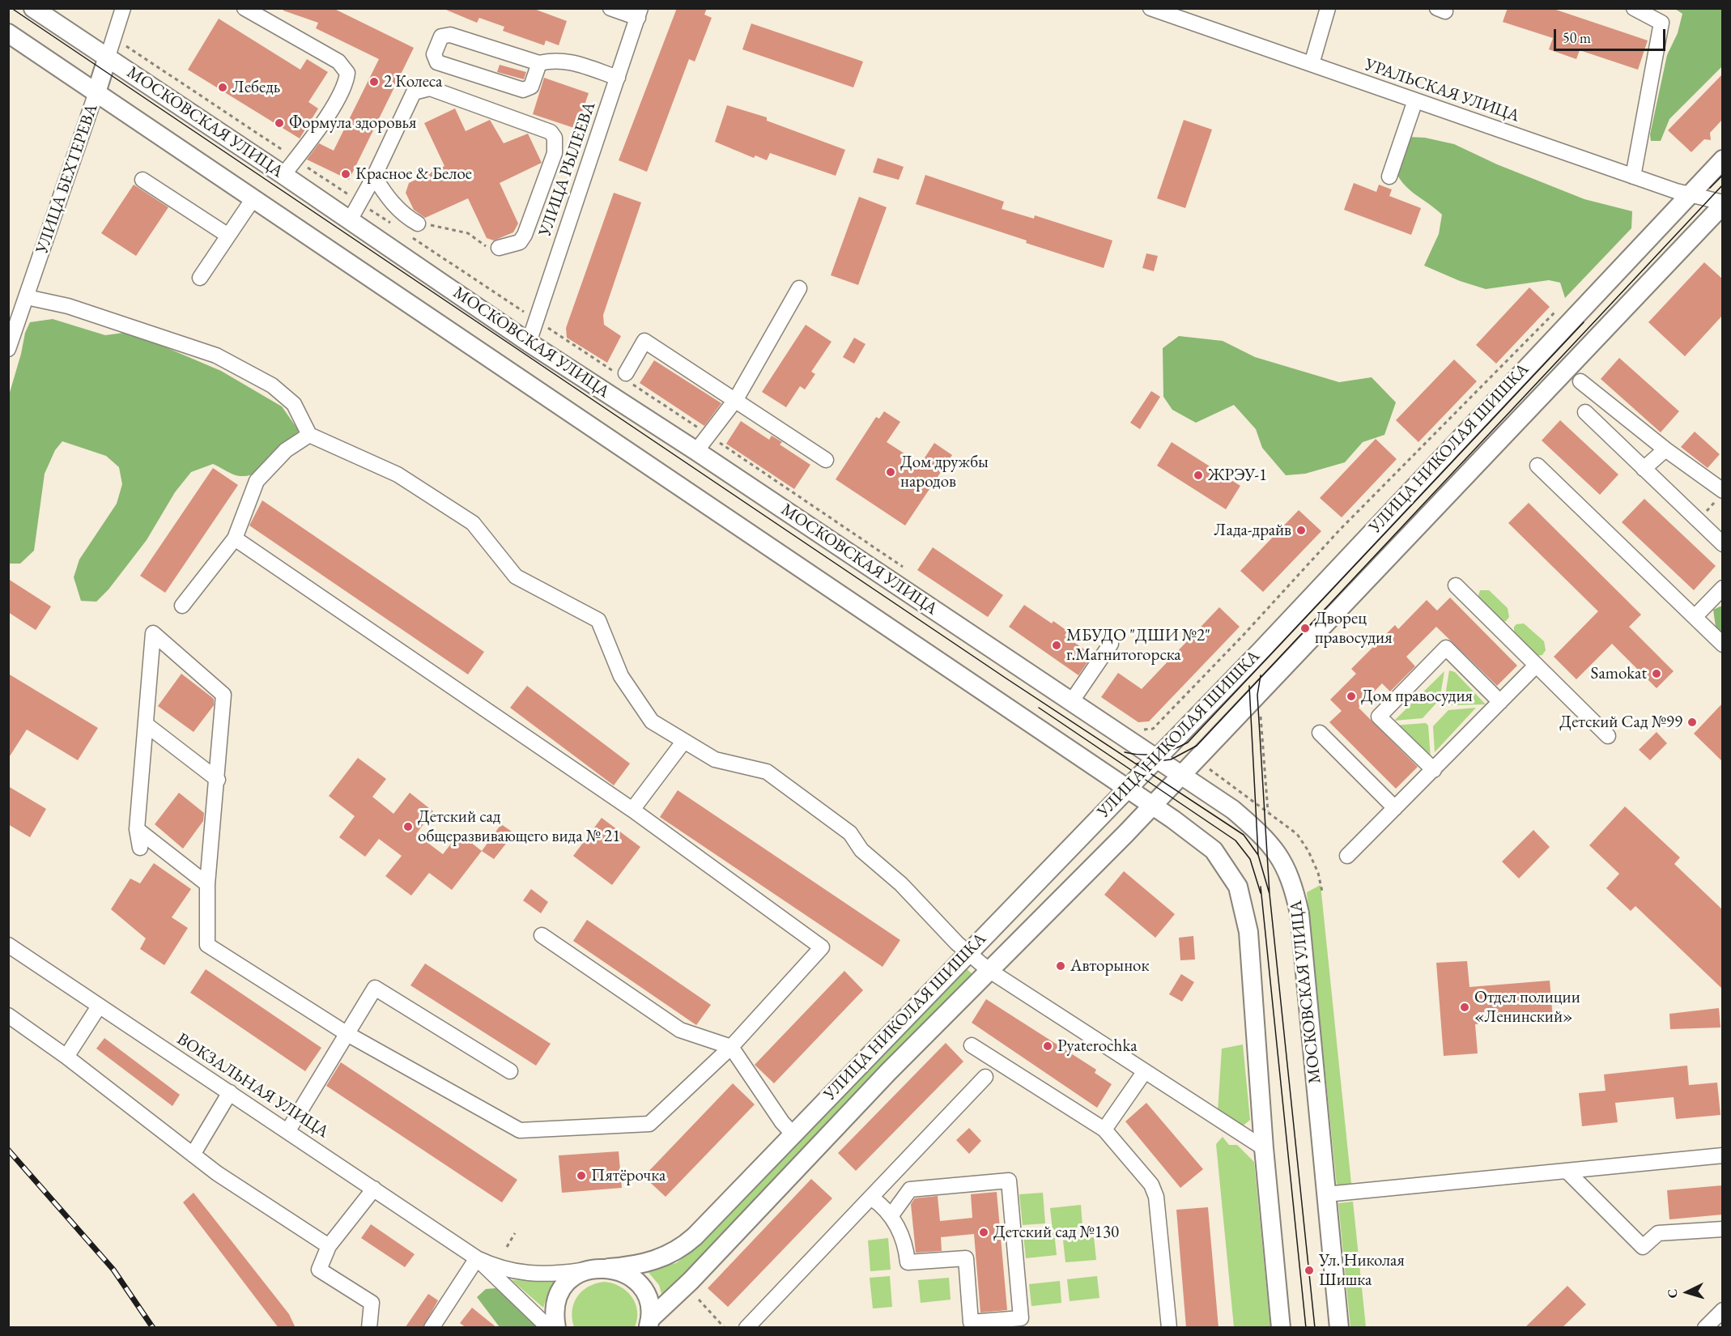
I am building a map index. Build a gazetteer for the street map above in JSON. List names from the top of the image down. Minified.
{"streets":{"main road":["МОСКОВСКАЯ УЛИЦА","УЛИЦА БЕХТЕРЕВА","УЛИЦА НИКОЛАЯ ШИШКА"],"street":["УРАЛЬСКАЯ УЛИЦА","УЛИЦА РЫЛЕЕВА","ВОКЗАЛЬНАЯ УЛИЦА"]},"crossings":[["УРАЛЬСКАЯ УЛИЦА","УЛИЦА НИКОЛАЯ ШИШКА"],["МОСКОВСКАЯ УЛИЦА","УЛИЦА РЫЛЕЕВА"],["МОСКОВСКАЯ УЛИЦА","УЛИЦА БЕХТЕРЕВА"],["МОСКОВСКАЯ УЛИЦА","УЛИЦА НИКОЛАЯ ШИШКА"],["УЛИЦА НИКОЛАЯ ШИШКА","ВОКЗАЛЬНАЯ УЛИЦА"]],"places":["2 Колеса","Лебедь","Формула здоровья","Красное & Белое","Дом дружбы народов","ЖРЭУ-1","Лада-драйв","Дворец правосудия","МБУДО \"ДШИ №2\" г.Магнитогорска","Samokat","Дом правосудия","Детский Сад №99","Детский сад общеразвивающего вида № 21","Авторынок","Отдел полиции «Ленинский»","Pyaterochka","Пятёрочка","Детский сад №130","Ул. Николая Шишка"],"scale_bar":"50 m","north":"left"}
